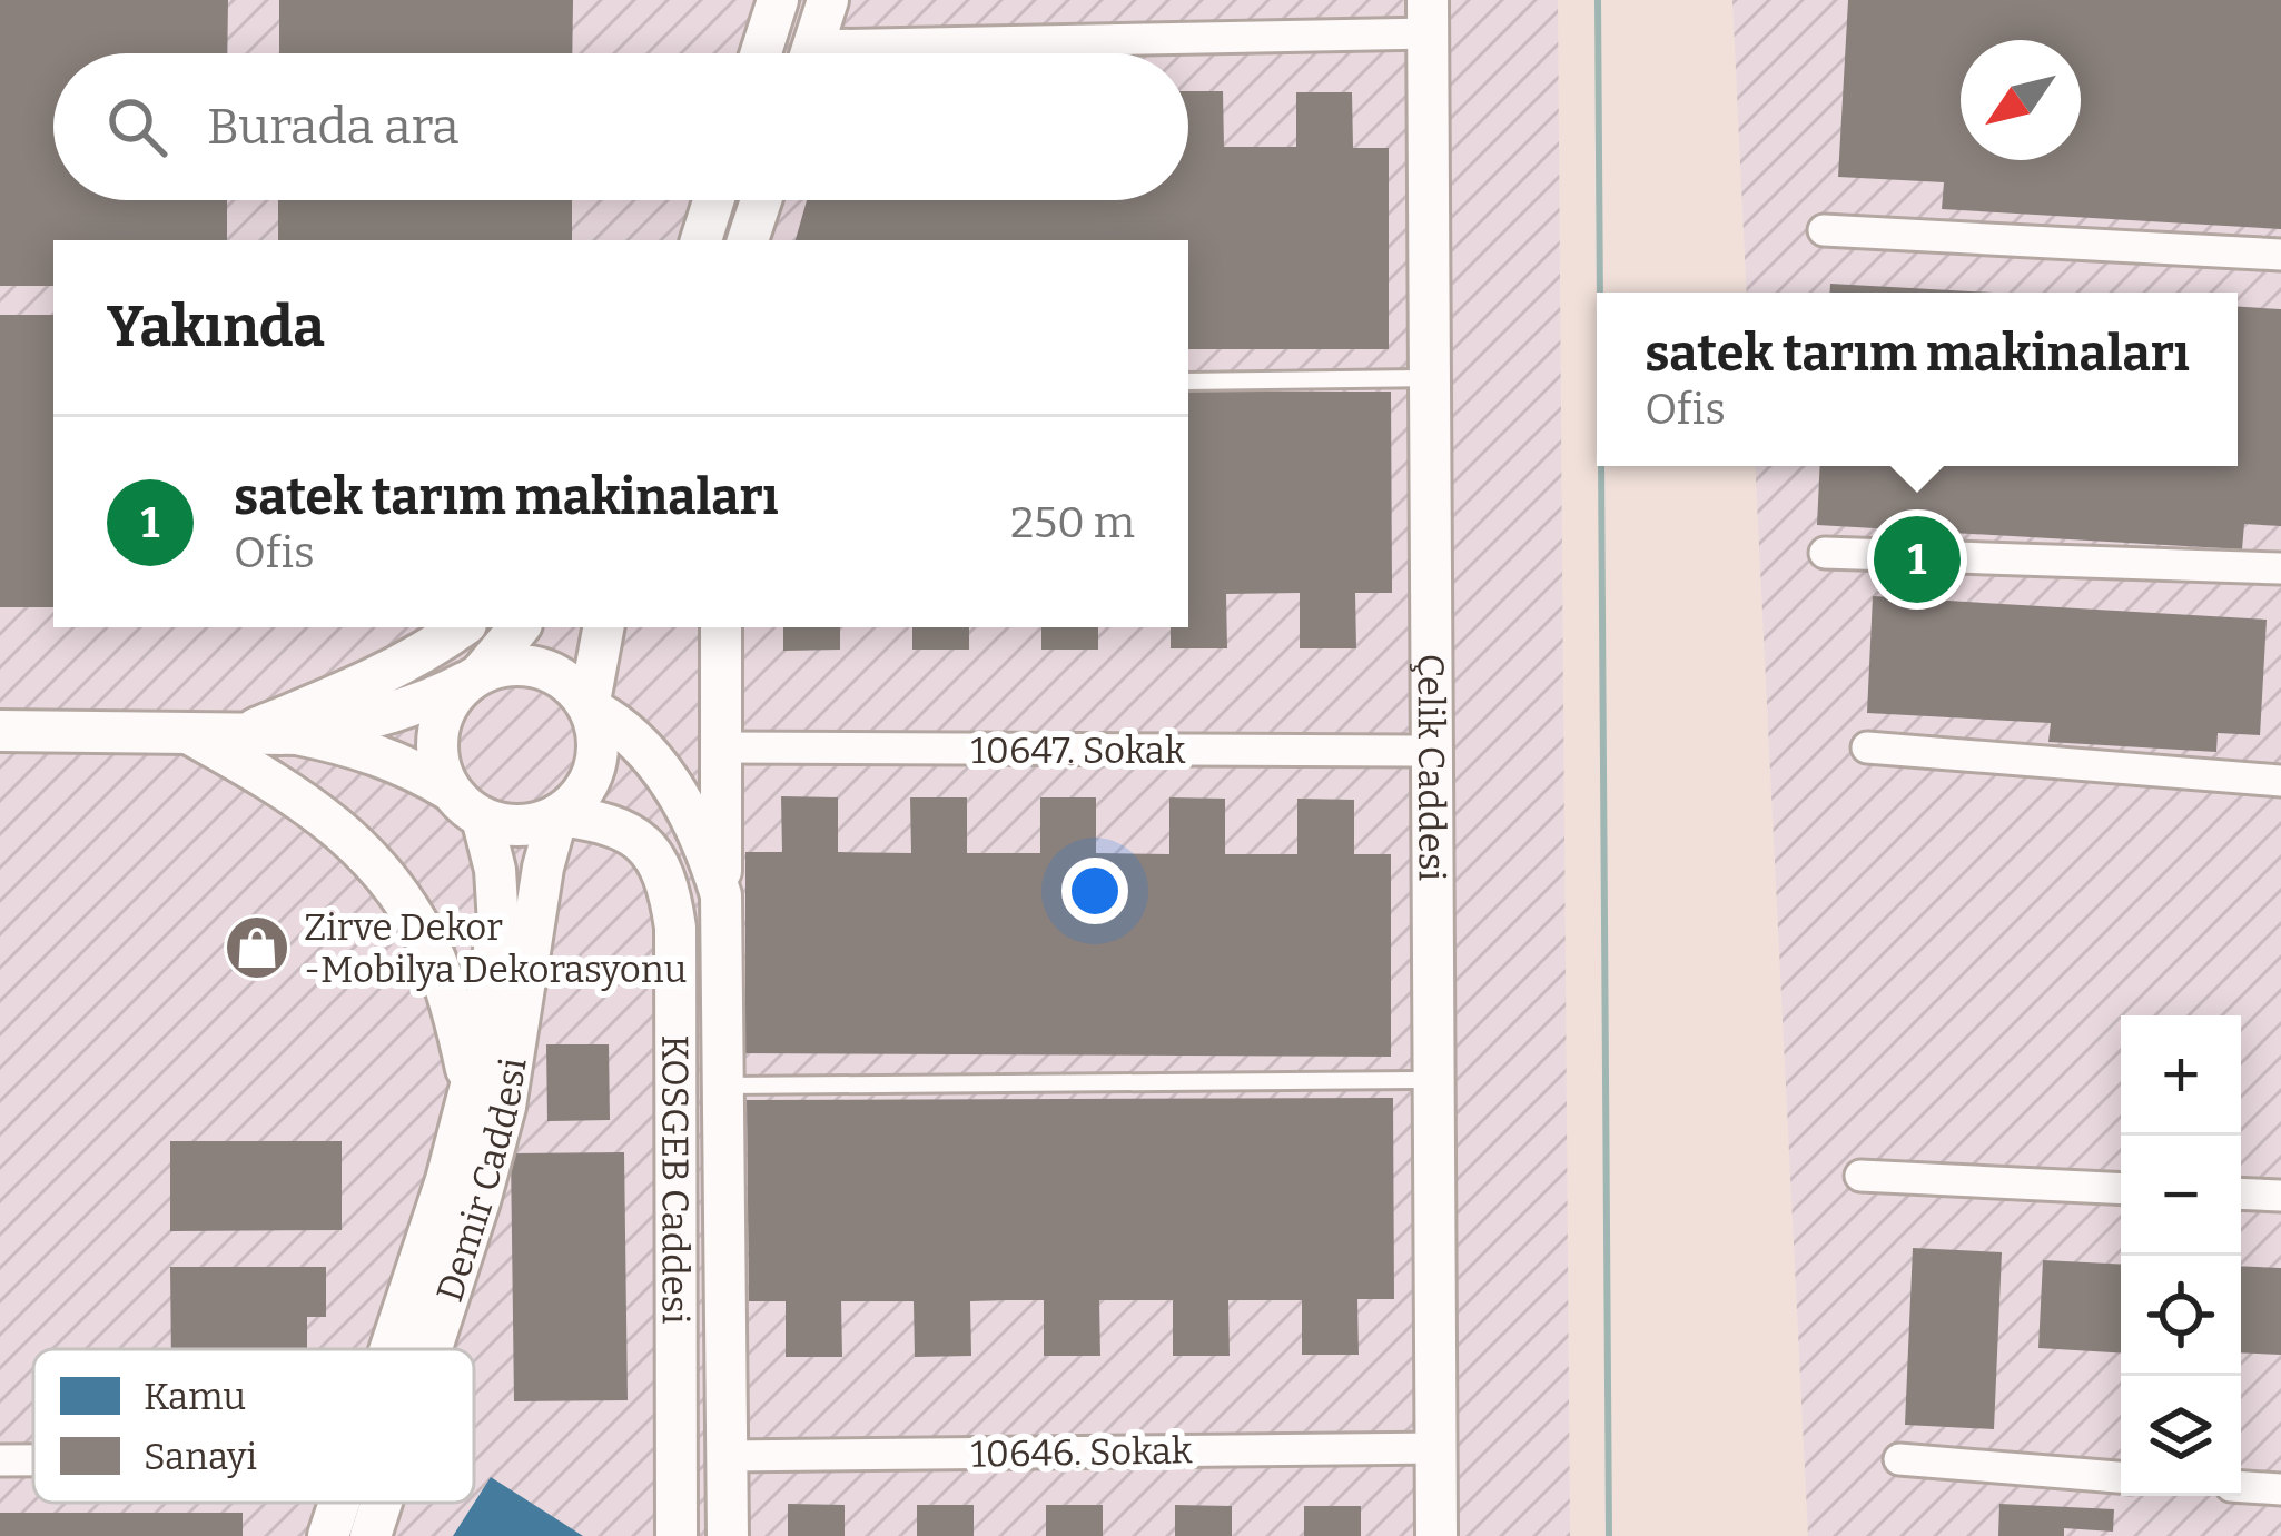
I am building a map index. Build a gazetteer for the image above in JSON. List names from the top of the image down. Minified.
{"streets":{"street":["10647. Sokak","Çelik Caddesi","Demir Caddesi","KOSGEB Caddesi","10646. Sokak"]},"crossings":[["10647. Sokak","Çelik Caddesi"],["10647. Sokak","KOSGEB Caddesi"],["Çelik Caddesi","10646. Sokak"],["Demir Caddesi","KOSGEB Caddesi"],["KOSGEB Caddesi","10646. Sokak"]],"places":{"shop":["Zirve Dekor -Mobilya Dekorasyonu"]},"legend":["Kamu","Sanayi"],"north":"bottom left","page":{"search":"Burada ara","heading":"Yakında","popup":["satek tarım makinaları","Ofis"],"list":[{"mark":"1","name":"satek tarım makinaları","note":"Ofis","value":"250 m"}],"pins":"1","map_buttons":["+","−"]}}
